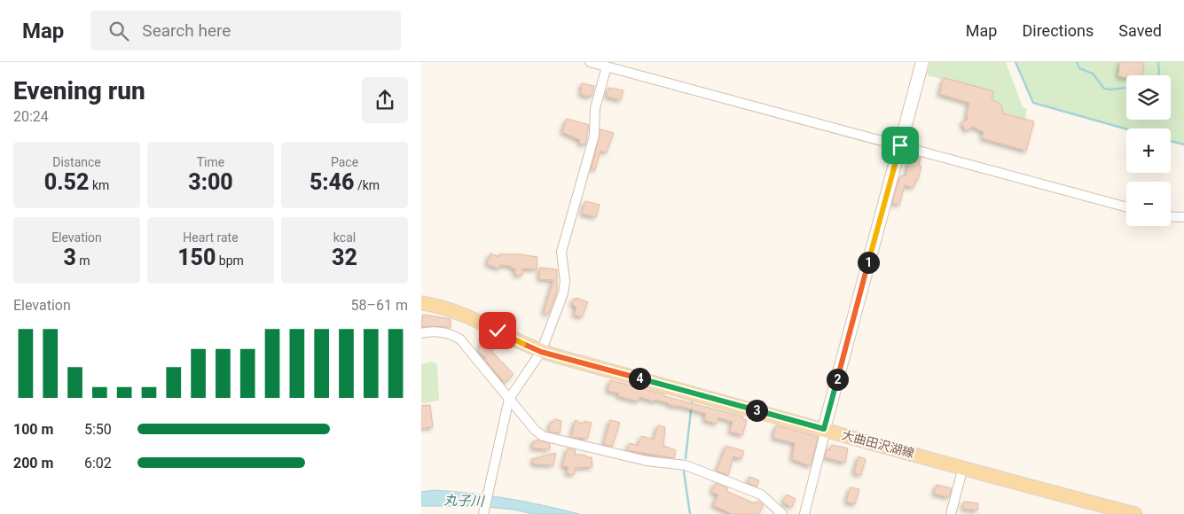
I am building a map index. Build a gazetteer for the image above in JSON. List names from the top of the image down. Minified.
{"streets":{"main road":["大曲田沢湖線"]},"water":["丸子川"],"page":{"header":"Map","search":"Search here","nav":["Map","Directions","Saved"],"heading":["Evening run","20:24"],"map_buttons":["+","−"],"stats":[["Distance","0.52 km"],["Time","3:00"],["Pace","5:46 /km"],["Elevation","3 m"],["Heart rate","150 bpm"],["kcal","32"]],"pins":["1","4","2","3"],"chart":["Elevation","58–61 m"],"list":[{"name":"100 m","note":"5:50"},{"name":"200 m","note":"6:02"}]}}
